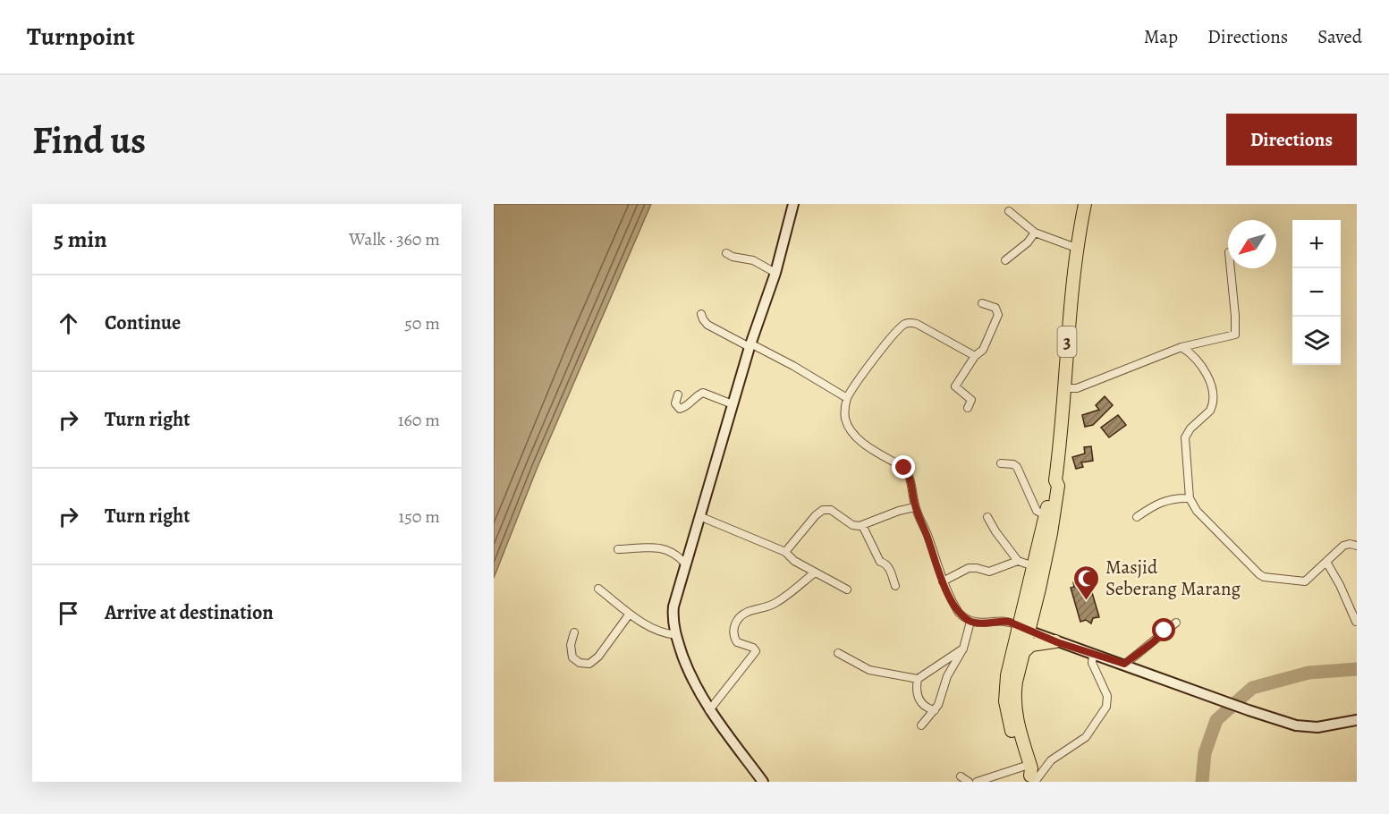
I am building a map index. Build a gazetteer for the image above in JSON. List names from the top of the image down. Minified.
{"streets":{"highway":["3"]},"places":{"mosque":["Masjid Seberang Marang"]},"north":"bottom left","page":{"header":"Turnpoint","nav":["Map","Directions","Saved"],"buttons":"Directions","title":"Find us","heading":["5 min","Walk · 360 m"],"map_buttons":["+","−"],"list":[["Continue","50 m"],["Turn right","160 m"],["Turn right","150 m"],"Arrive at destination"]}}
